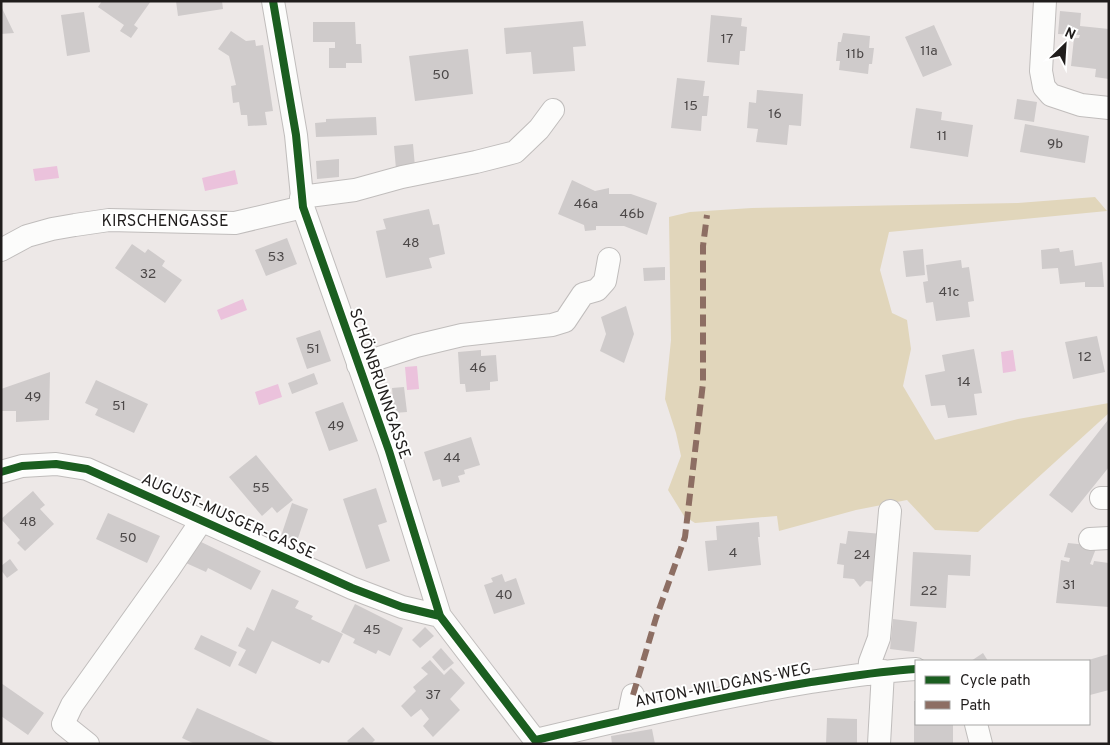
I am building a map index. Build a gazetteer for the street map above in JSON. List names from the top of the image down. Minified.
{"streets":{"street":["KIRSCHENGASSE","SCHÖNBRUNNGASSE","AUGUST-MUSGER-GASSE","ANTON-WILDGANS-WEG"]},"crossings":[["KIRSCHENGASSE","SCHÖNBRUNNGASSE"],["SCHÖNBRUNNGASSE","AUGUST-MUSGER-GASSE"],["SCHÖNBRUNNGASSE","ANTON-WILDGANS-WEG"]],"house_numbers":["17","11a","11b","50","15","16","11","9b","46a","46b","48","53","32","41c","51","12","46","14","49","51","49","44","55","48","50","4","24","31","22","40","45","37"],"legend":["Cycle path","Path"],"north":"top right"}
